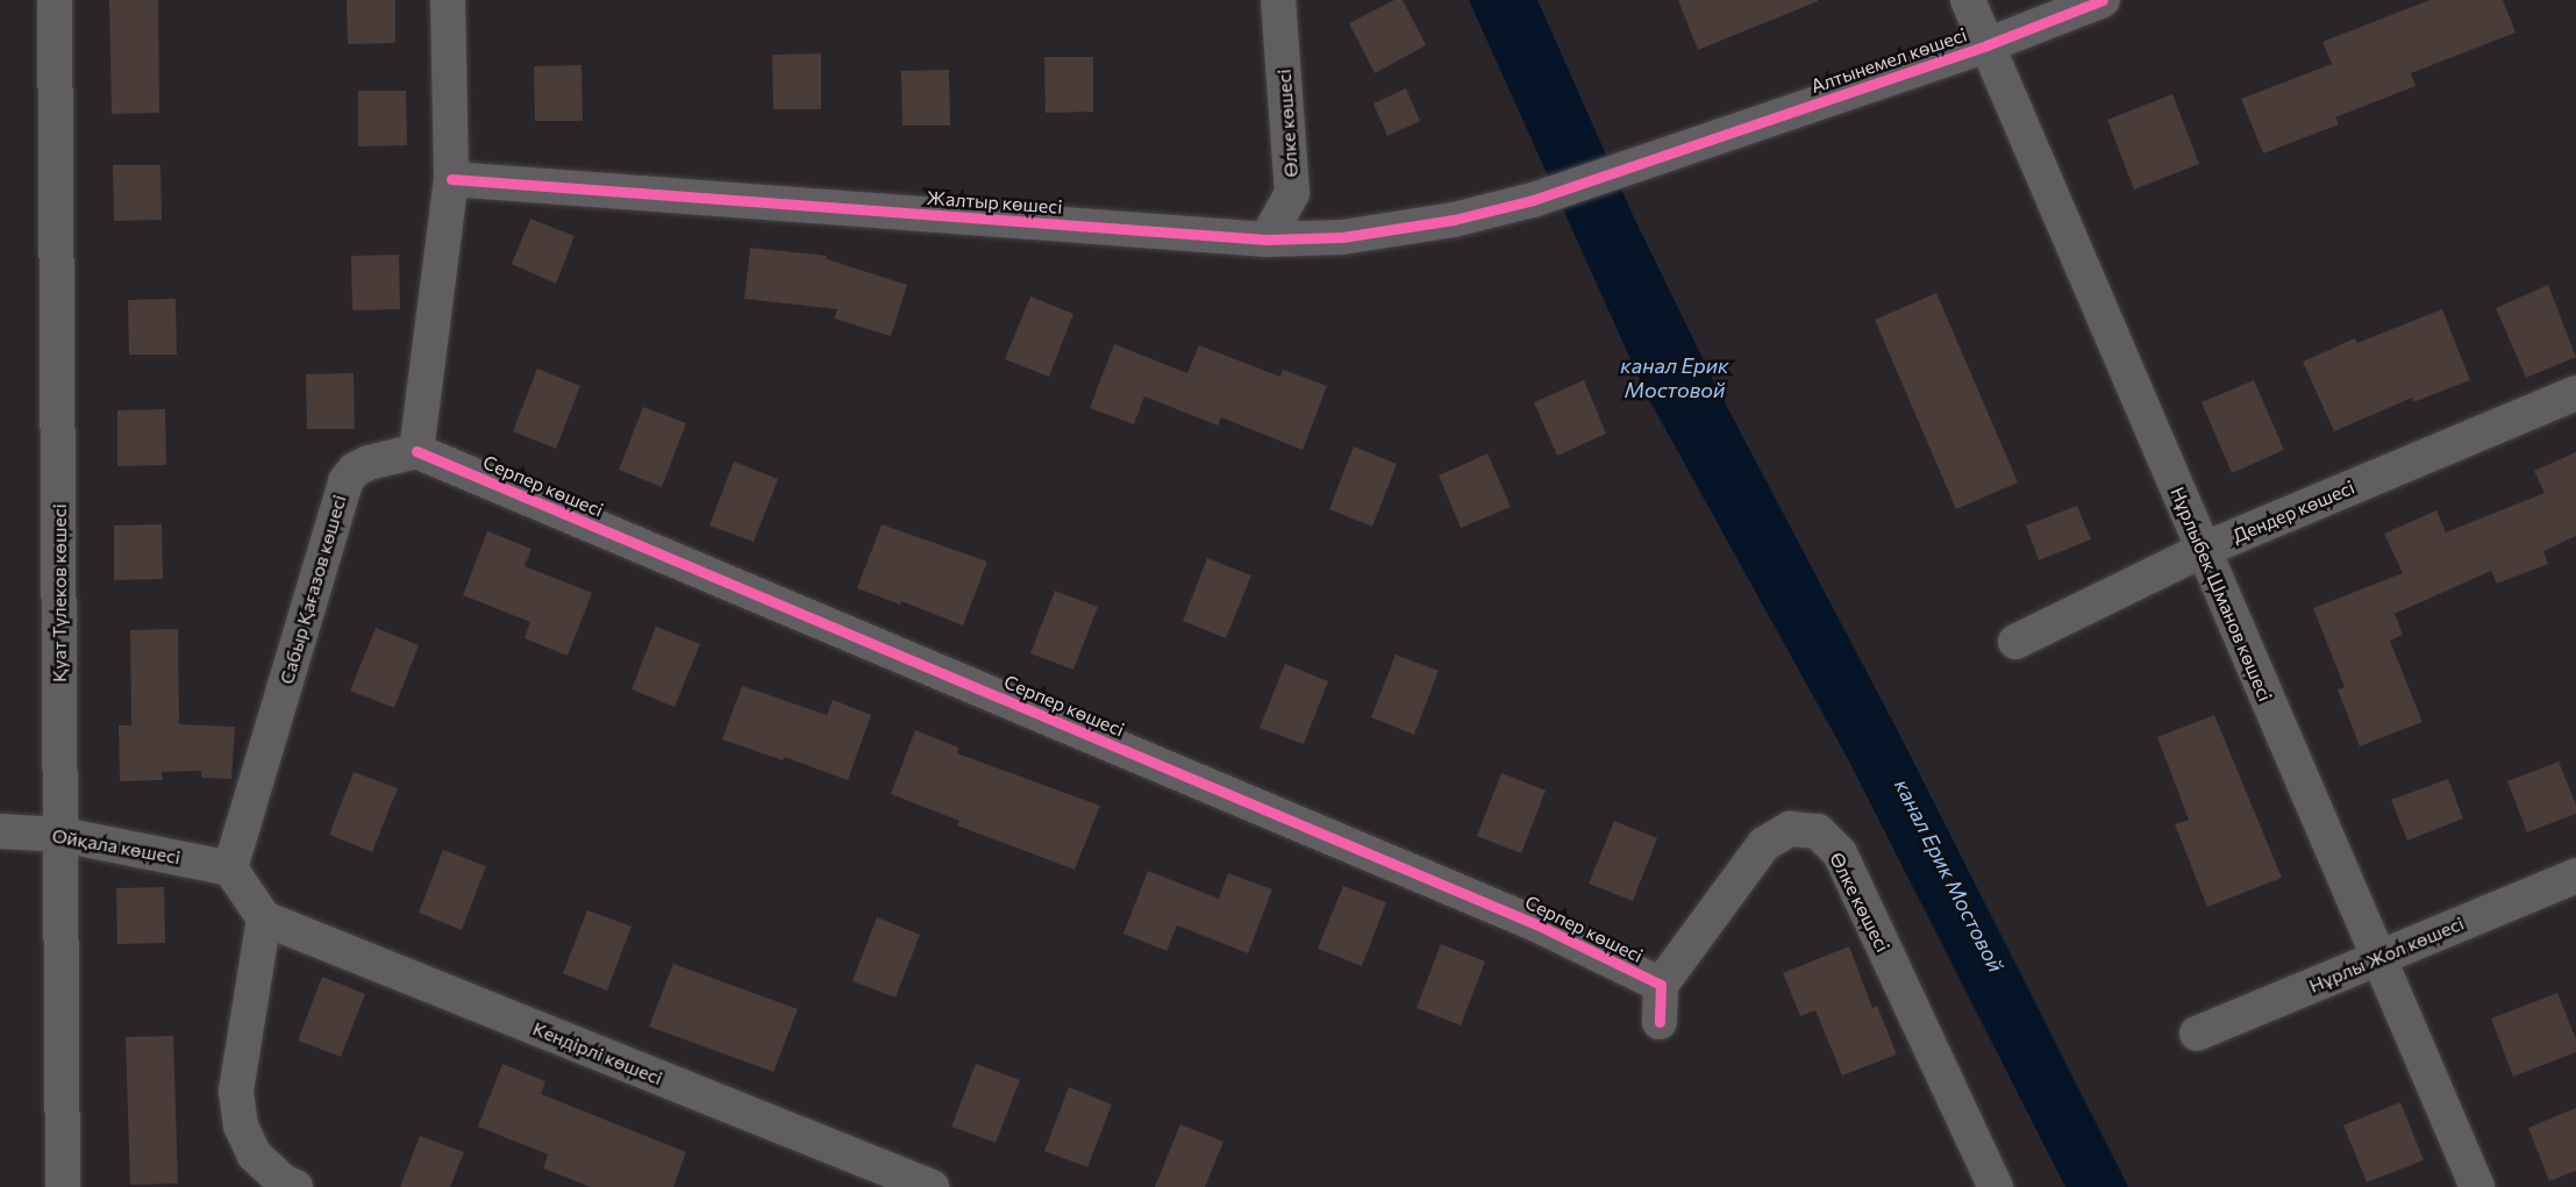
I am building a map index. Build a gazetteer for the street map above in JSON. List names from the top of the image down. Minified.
{"streets":{"street":["Алтынемел көшесі","Өлке көшесі","Жалтыр көшесі","Серпер көшесі","Дендер көшесі","Сабыр Қағазов көшесі","Қуат Түлеков көшесі","Нұрлыбек Шманов көшесі","Ойқала көшесі","Нұрлы Жол көшесі","Кендірлі көшесі"]},"crossings":[["Алтынемел көшесі","Жалтыр көшесі"],["Алтынемел көшесі","Нұрлыбек Шманов көшесі"],["Өлке көшесі","Жалтыр көшесі"],["Өлке көшесі","Серпер көшесі"],["Серпер көшесі","Сабыр Қағазов көшесі"],["Дендер көшесі","Нұрлыбек Шманов көшесі"],["Сабыр Қағазов көшесі","Ойқала көшесі"],["Қуат Түлеков көшесі","Ойқала көшесі"],["Нұрлыбек Шманов көшесі","Нұрлы Жол көшесі"]],"water":["канал Ерик Мостовой"]}
